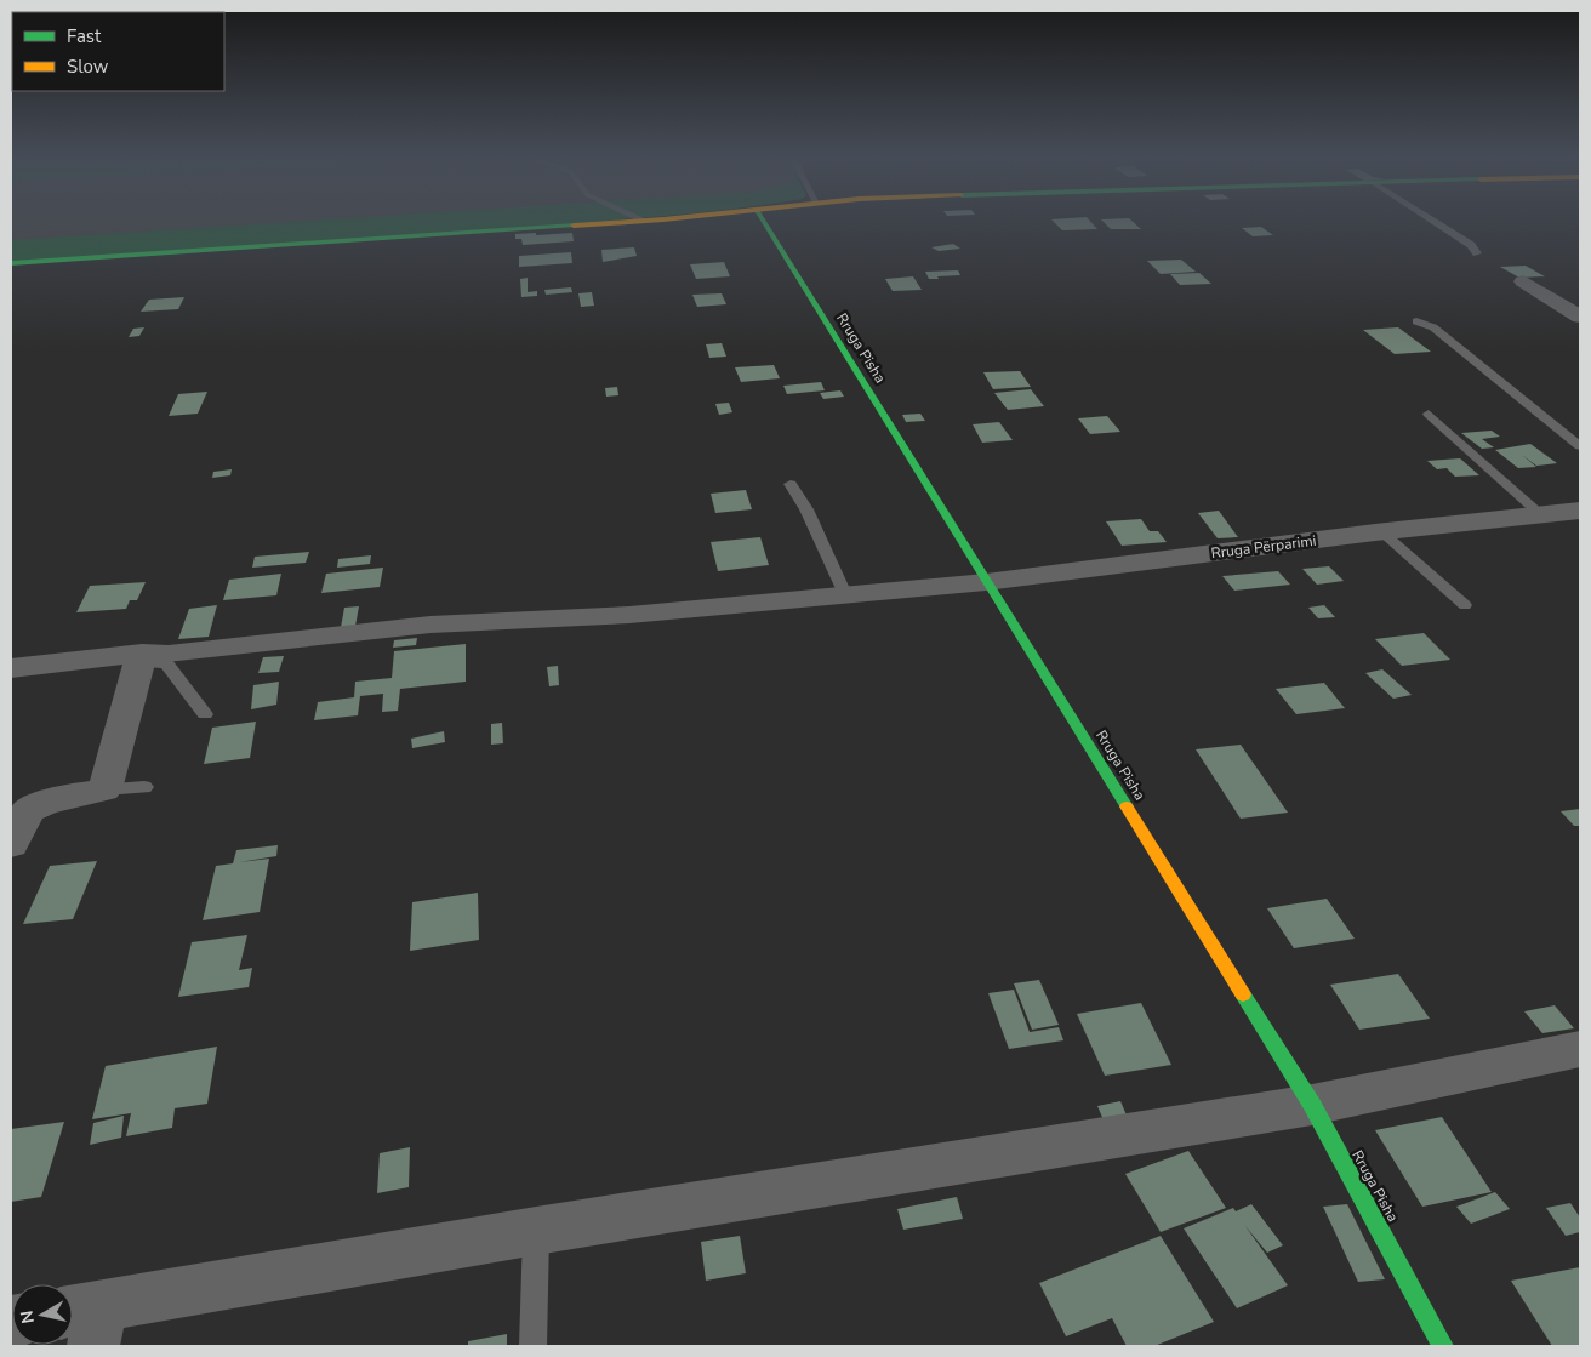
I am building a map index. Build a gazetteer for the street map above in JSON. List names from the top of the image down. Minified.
{"streets":{"street":["Rruga Pisha","Rruga Përparimi"]},"crossings":[["Rruga Pisha","Rruga Përparimi"]],"legend":["Fast","Slow"],"north":"left"}
